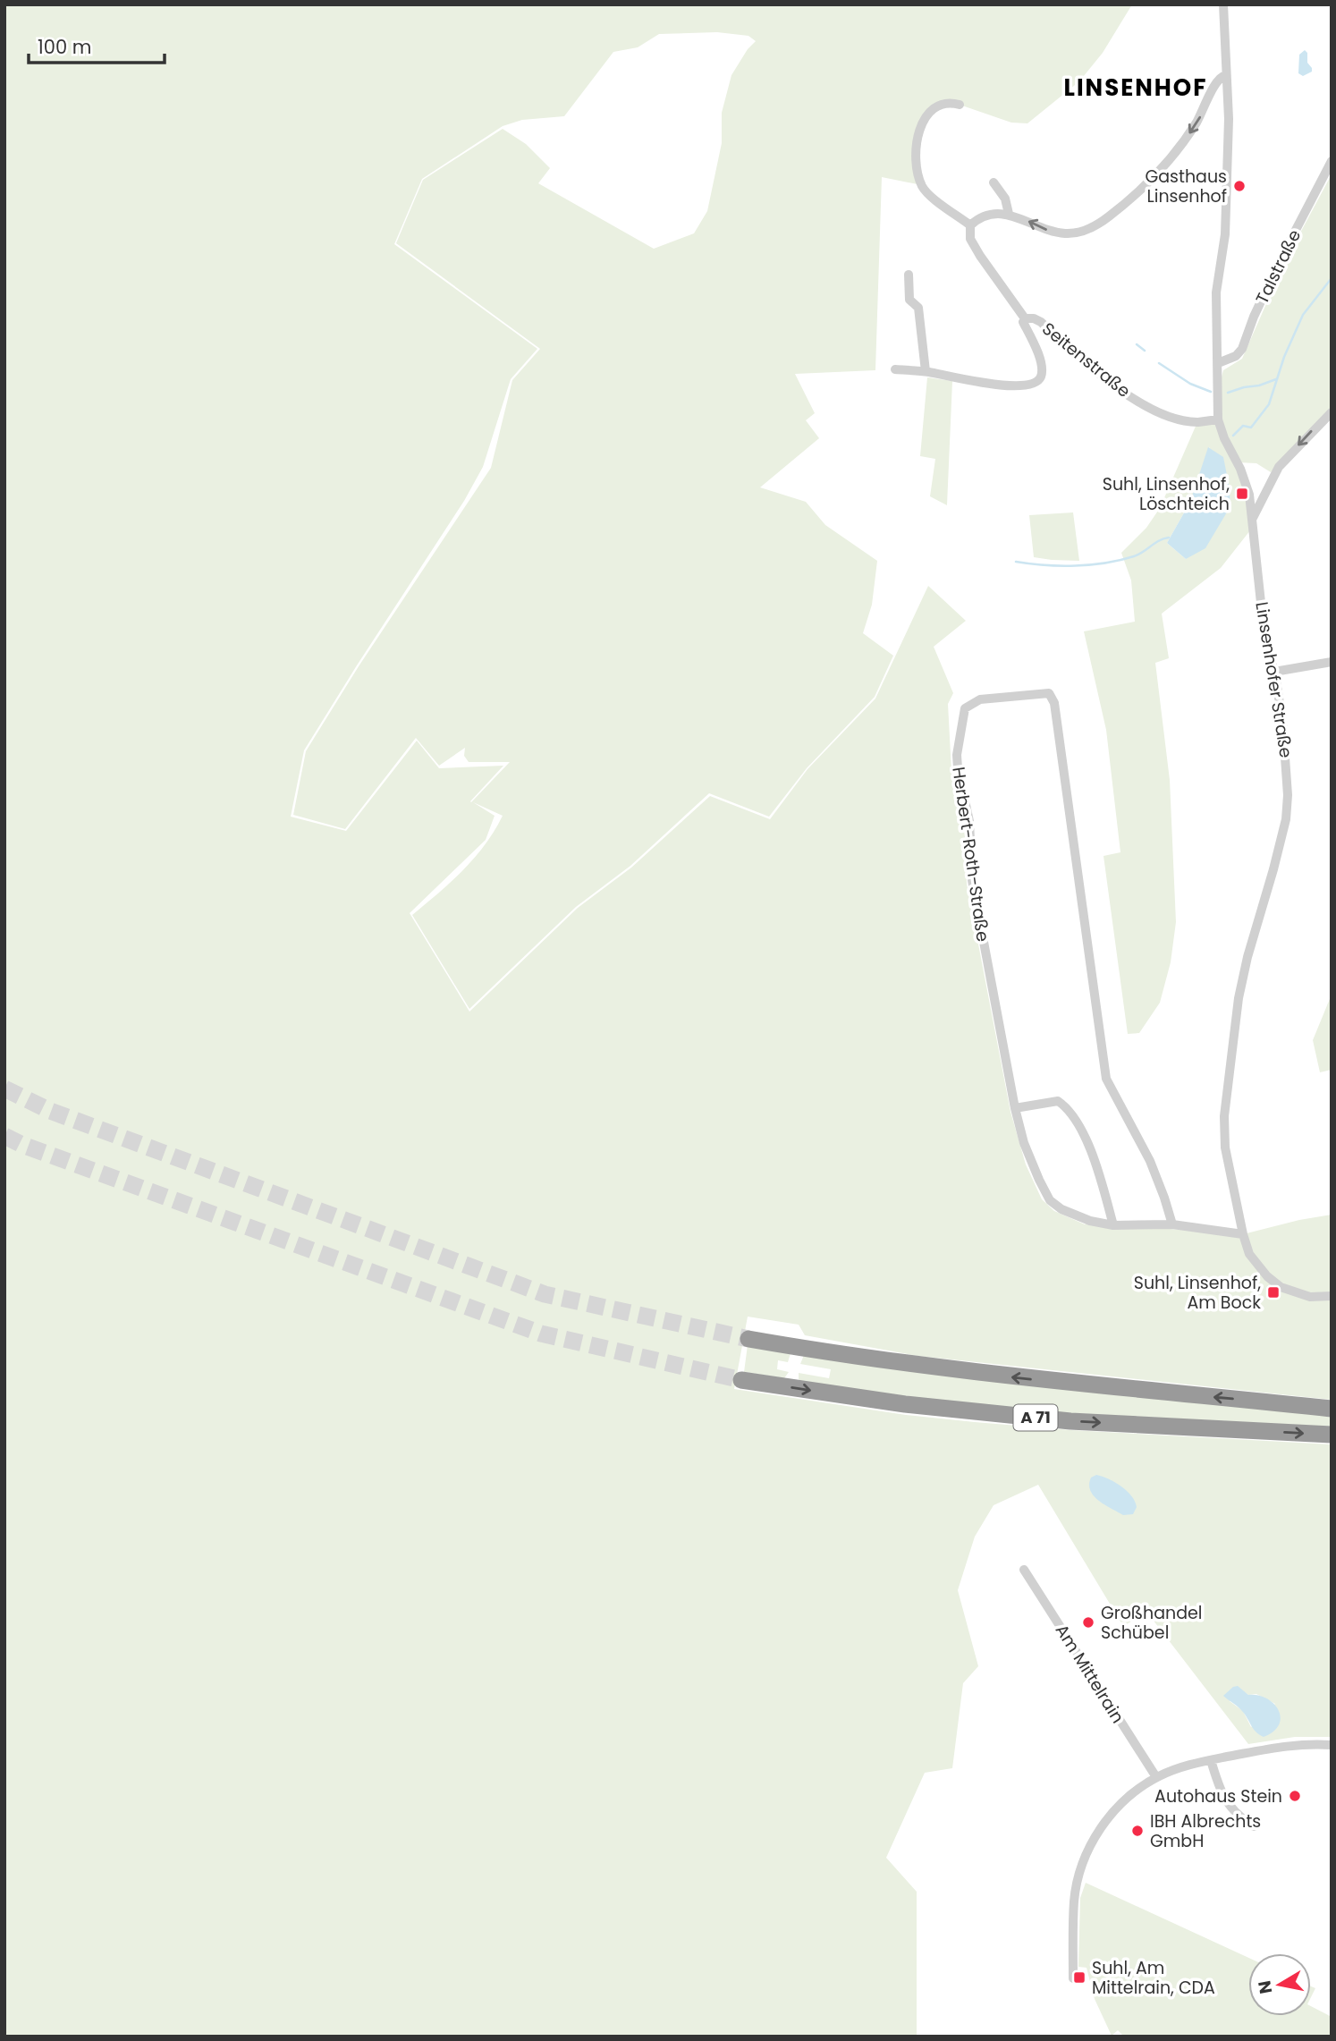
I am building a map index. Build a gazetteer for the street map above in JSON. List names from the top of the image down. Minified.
{"streets":{"highway":["A 71"],"street":["Talstraße","Seitenstraße","Linsenhofer Straße","Herbert-Roth-Straße","Am Mittelrain"]},"crossings":[["Talstraße","Linsenhofer Straße"],["Seitenstraße","Linsenhofer Straße"],["Linsenhofer Straße","Herbert-Roth-Straße"]],"districts":["LINSENHOF"],"places":{"other":["Gasthaus Linsenhof","Großhandel Schübel","Autohaus Stein","IBH Albrechts GmbH"],"transit":["Suhl, Linsenhof, Löschteich","Suhl, Linsenhof, Am Bock","Suhl, Am Mittelrain, CDA"]},"scale_bar":"100 m","north":"left"}
